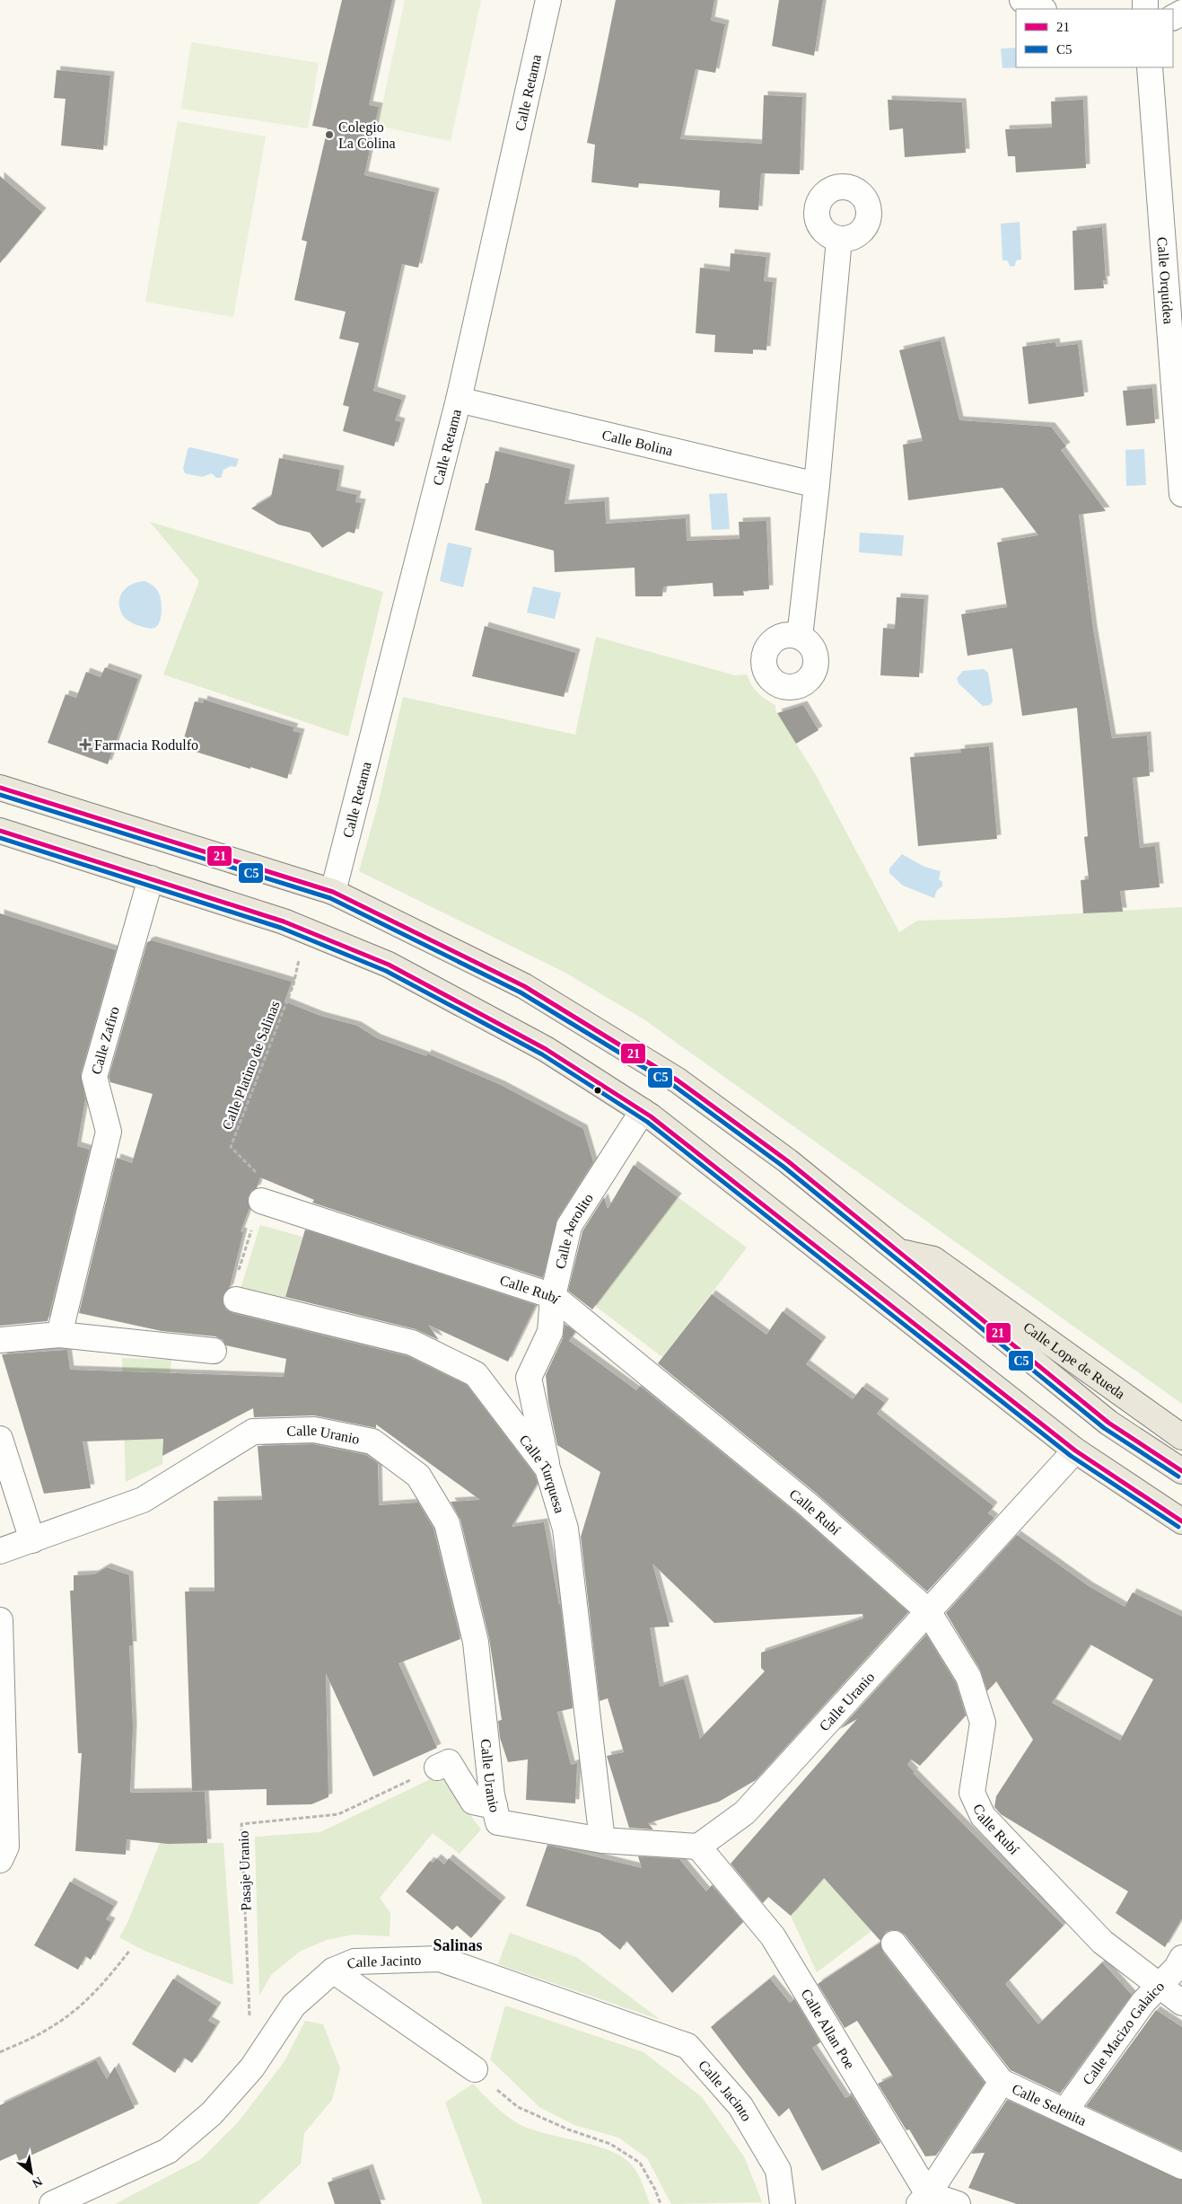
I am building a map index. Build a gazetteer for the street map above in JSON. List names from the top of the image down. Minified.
{"streets":{"main road":["Calle Lope de Rueda"],"street":["Calle Retama","Calle Orquídea","Calle Bolina","Calle Zafiro","Calle Aerolito","Calle Rubí","Calle Uranio","Calle Turquesa","Calle Jacinto","Calle Allan Poe","Calle Macizo Galaico","Calle Selenita"],"path":["Calle Platino de Salinas","Pasaje Uranio"]},"crossings":[["Calle Retama","Calle Bolina"],["Calle Retama","Calle Lope de Rueda"],["Calle Platino de Salinas","Calle Rubí"],["Calle Platino de Salinas","Calle Turquesa"],["Calle Aerolito","Calle Rubí"],["Calle Aerolito","Calle Turquesa"],["Calle Rubí","Calle Uranio"],["Calle Rubí","Calle Macizo Galaico"],["Calle Uranio","Calle Turquesa"],["Calle Uranio","Calle Allan Poe"],["Calle Macizo Galaico","Calle Selenita"]],"districts":["Salinas"],"places":{"other":["Colegio La Colina"],"health":["Farmacia Rodulfo"]},"lines":["transit line 21","transit line C5"],"legend":["21","C5"],"north":"bottom right"}
